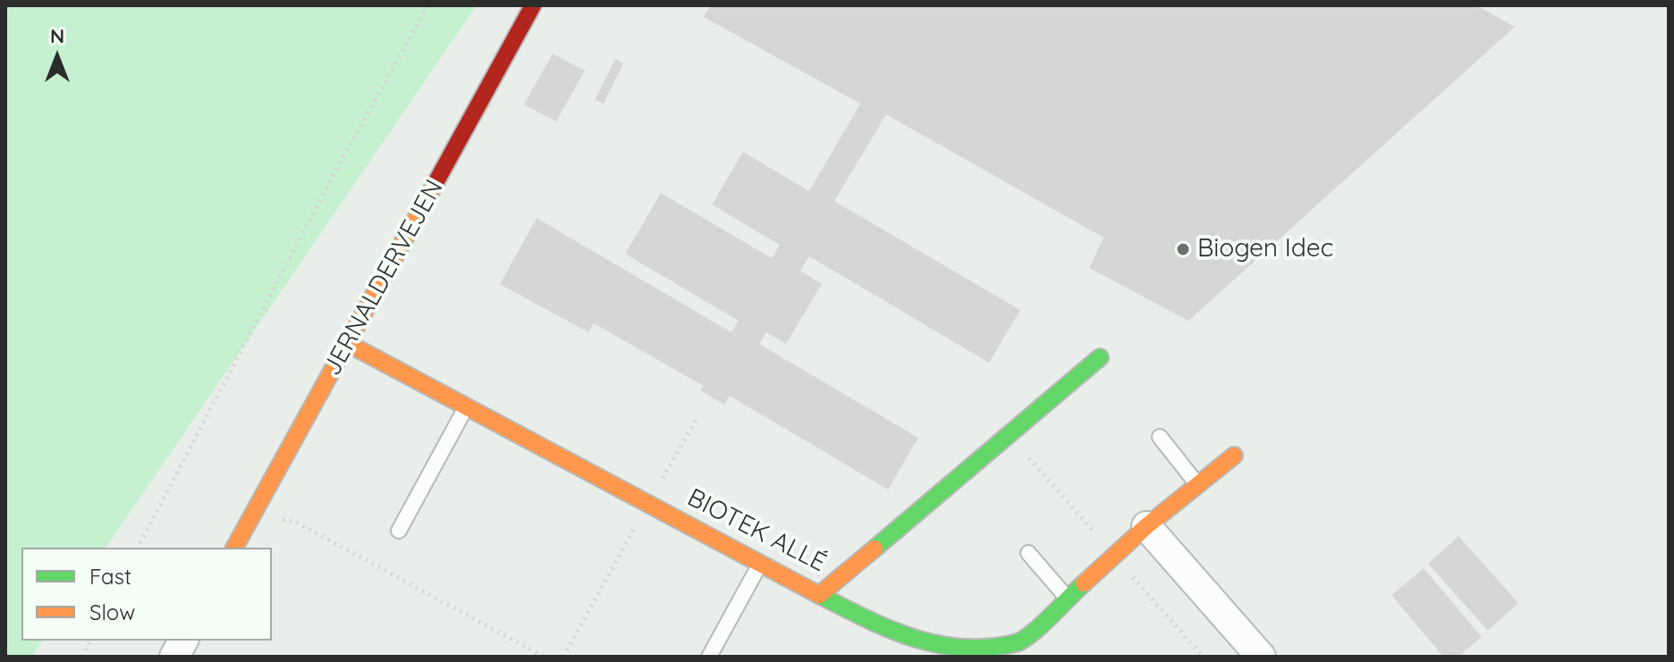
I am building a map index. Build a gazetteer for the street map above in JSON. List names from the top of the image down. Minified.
{"streets":{"street":["JERNALDERVEJEN","BIOTEK ALLÉ"]},"crossings":[["JERNALDERVEJEN","BIOTEK ALLÉ"]],"places":["Biogen Idec"],"legend":["Fast","Slow"],"north":"top"}
